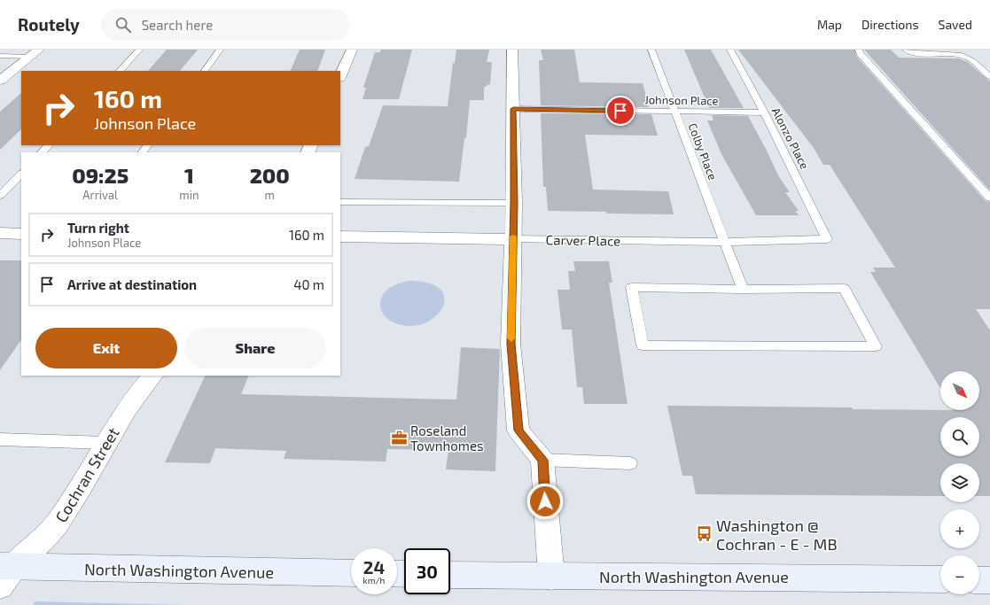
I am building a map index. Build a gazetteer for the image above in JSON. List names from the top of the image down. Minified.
{"streets":{"street":["Carver Place","Cochran Street","North Washington Avenue"],"lane":["Johnson Place","Alonzo Place","Colby Place"]},"crossings":[["Johnson Place","Alonzo Place"],["Johnson Place","Colby Place"],["Alonzo Place","Carver Place"],["Colby Place","Carver Place"],["Cochran Street","North Washington Avenue"]],"places":{"office":["Roseland Townhomes"],"bus stop":["Washington @ Cochran - E - MB"]},"north":"bottom right","page":{"header":"Routely","search":"Search here","nav":["Map","Directions","Saved"],"turn":["160 m","Johnson Place"],"eta":["09:25","Arrival","1","min","200","m"],"list":[{"name":"Turn right","note":"Johnson Place","value":"160 m"},{"name":"Arrive at destination","value":"40 m"}],"buttons":["Exit","Share"],"map_buttons":["+","−"],"speed":"24 km/h","limit":"30"}}
